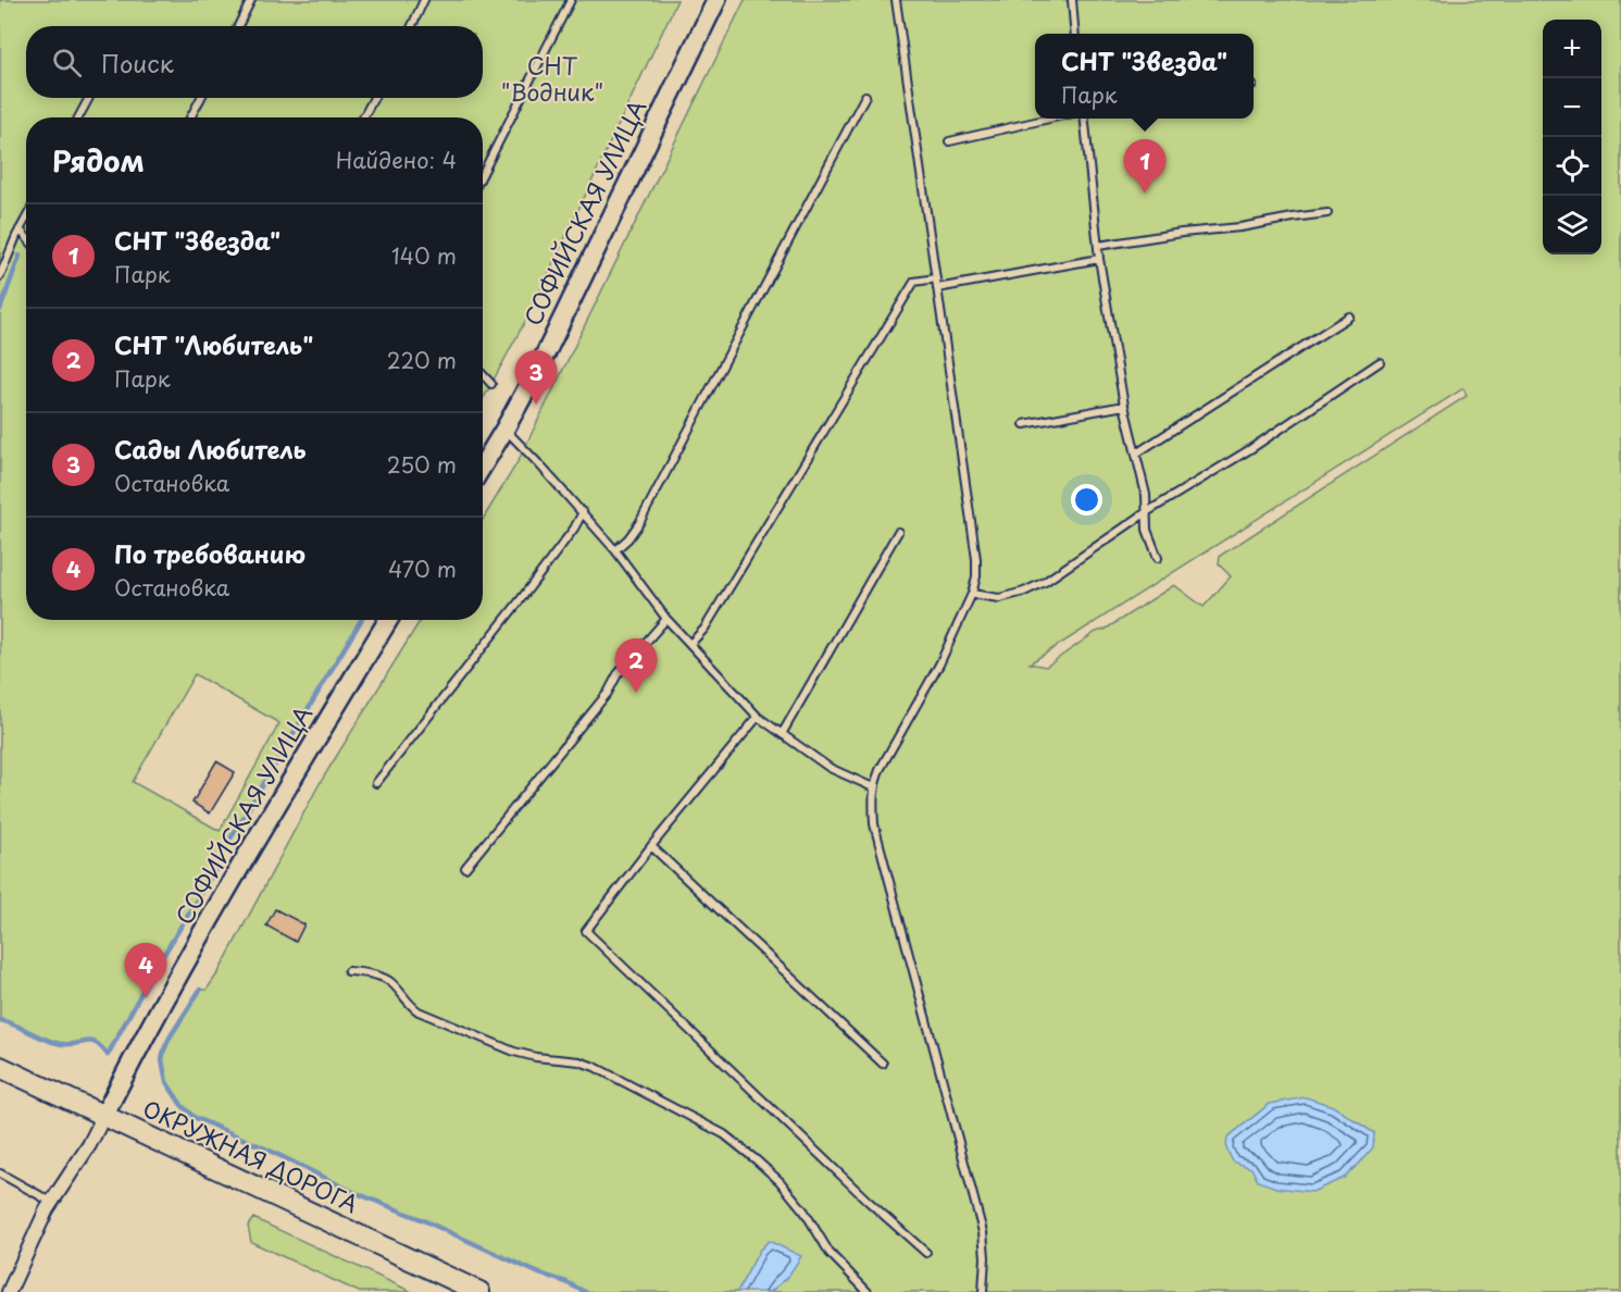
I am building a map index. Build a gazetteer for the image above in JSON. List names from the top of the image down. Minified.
{"streets":{"main road":["СОФИЙСКАЯ УЛИЦА","ОКРУЖНАЯ ДОРОГА"]},"crossings":[["СОФИЙСКАЯ УЛИЦА","ОКРУЖНАЯ ДОРОГА"]],"parks":["СНТ \"Водник\""],"page":{"map_buttons":["+","−"],"search":"Поиск","popup":["СНТ \"Звезда\"","Парк"],"heading":["Рядом","Найдено: 4"],"pins":["1","3","2","4"],"list":[{"mark":"1","name":"СНТ \"Звезда\"","note":"Парк","value":"140 m"},{"mark":"2","name":"СНТ \"Любитель\"","note":"Парк","value":"220 m"},{"mark":"3","name":"Сады Любитель","note":"Остановка","value":"250 m"},{"mark":"4","name":"По требованию","note":"Остановка","value":"470 m"}]}}
